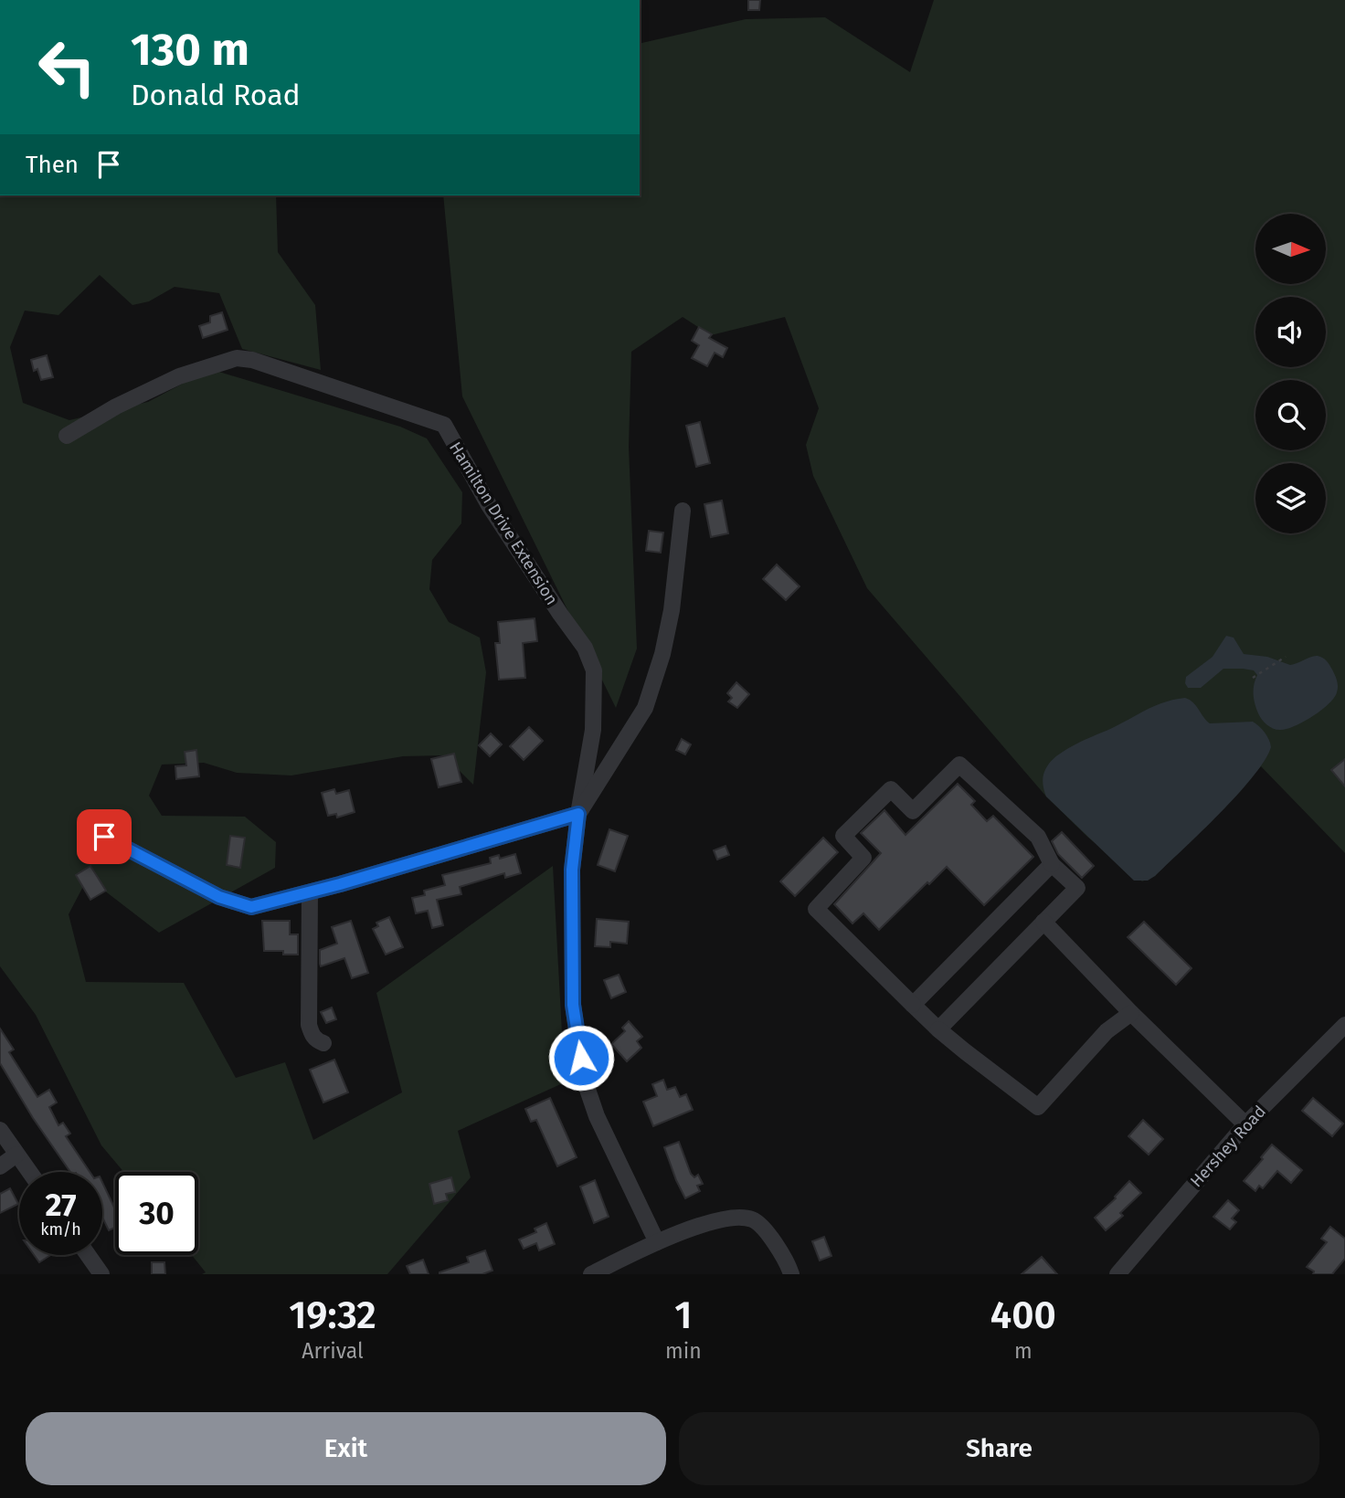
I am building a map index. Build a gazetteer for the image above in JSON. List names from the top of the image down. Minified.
{"streets":{"street":["Hamilton Drive Extension","Hershey Road"]},"north":"right","page":{"turn":["130 m","Donald Road"],"then":"Then","speed":"27 km/h","limit":"30","eta":["19:32","Arrival","1","min","400","m"],"buttons":["Exit","Share"]}}
